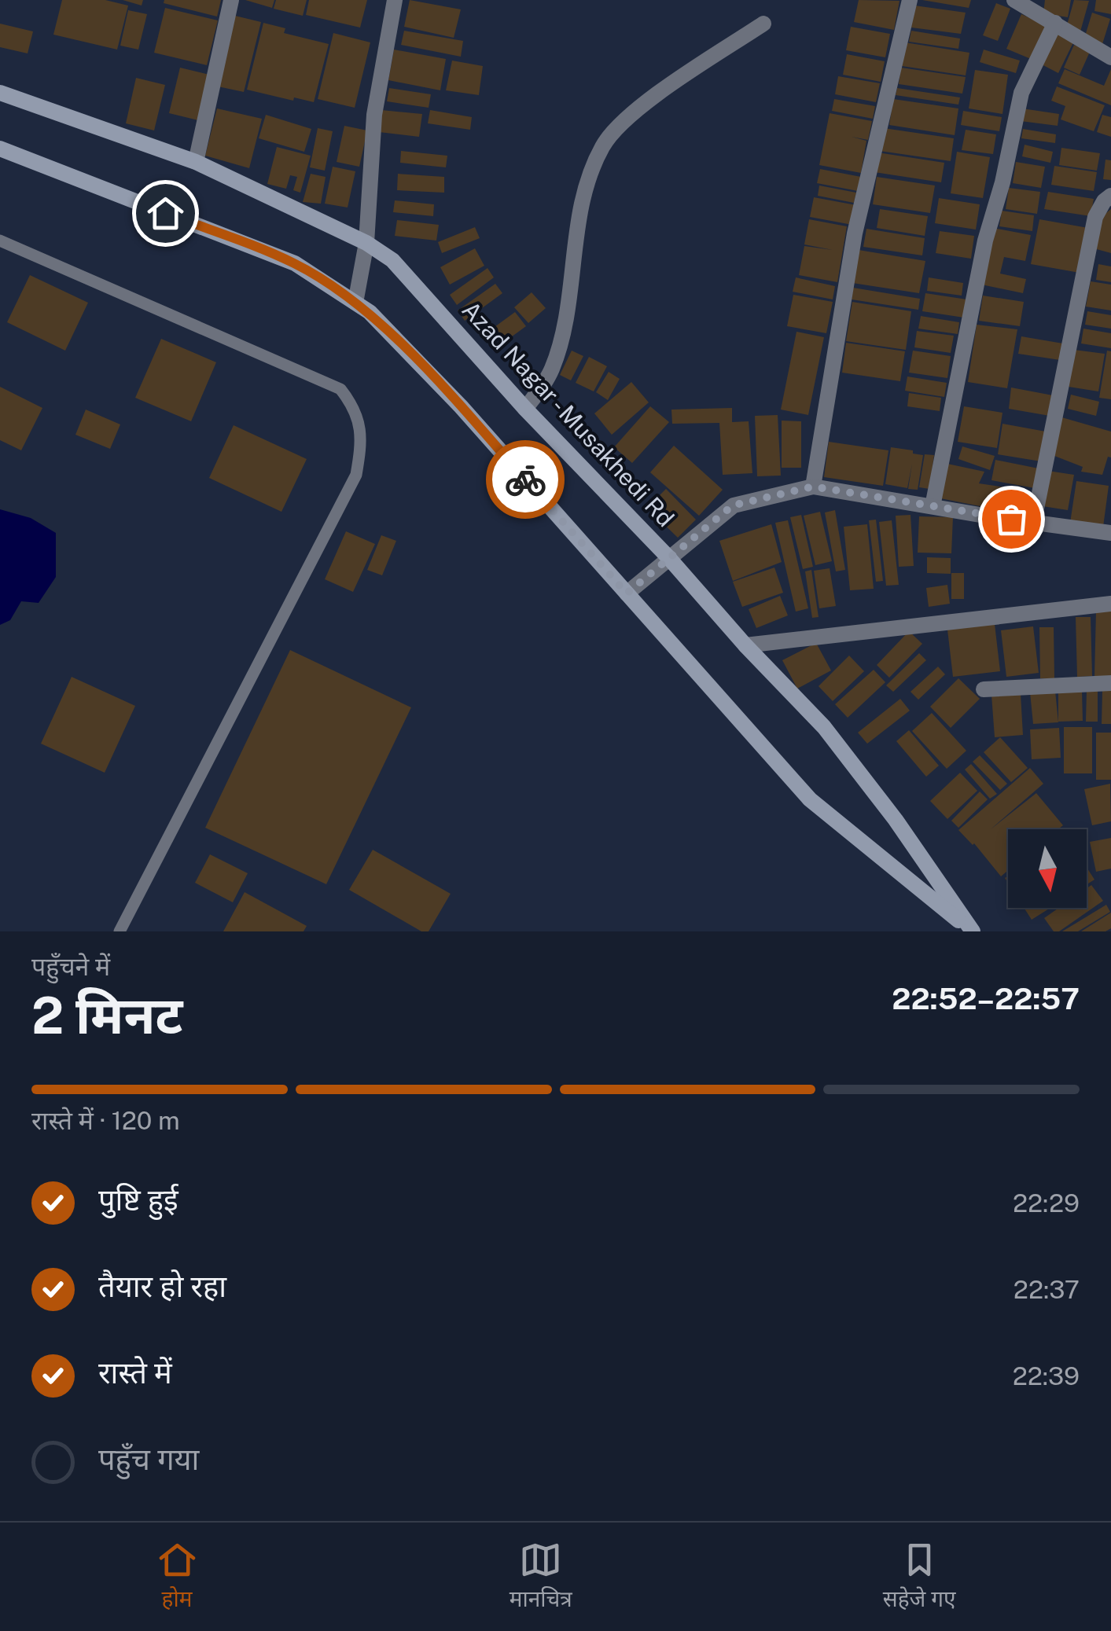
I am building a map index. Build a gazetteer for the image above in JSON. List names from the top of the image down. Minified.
{"streets":{"main road":["Azad Nagar - Musakhedi Rd"]},"north":"bottom","page":{"heading":["2 मिनट","पहुँचने में","22:52–22:57"],"bar":"रास्ते में · 120 m","list":[["पुष्टि हुई","22:29"],["तैयार हो रहा","22:37"],["रास्ते में","22:39"],"पहुँच गया"],"tabs":["होम","मानचित्र","सहेजे गए"]}}
